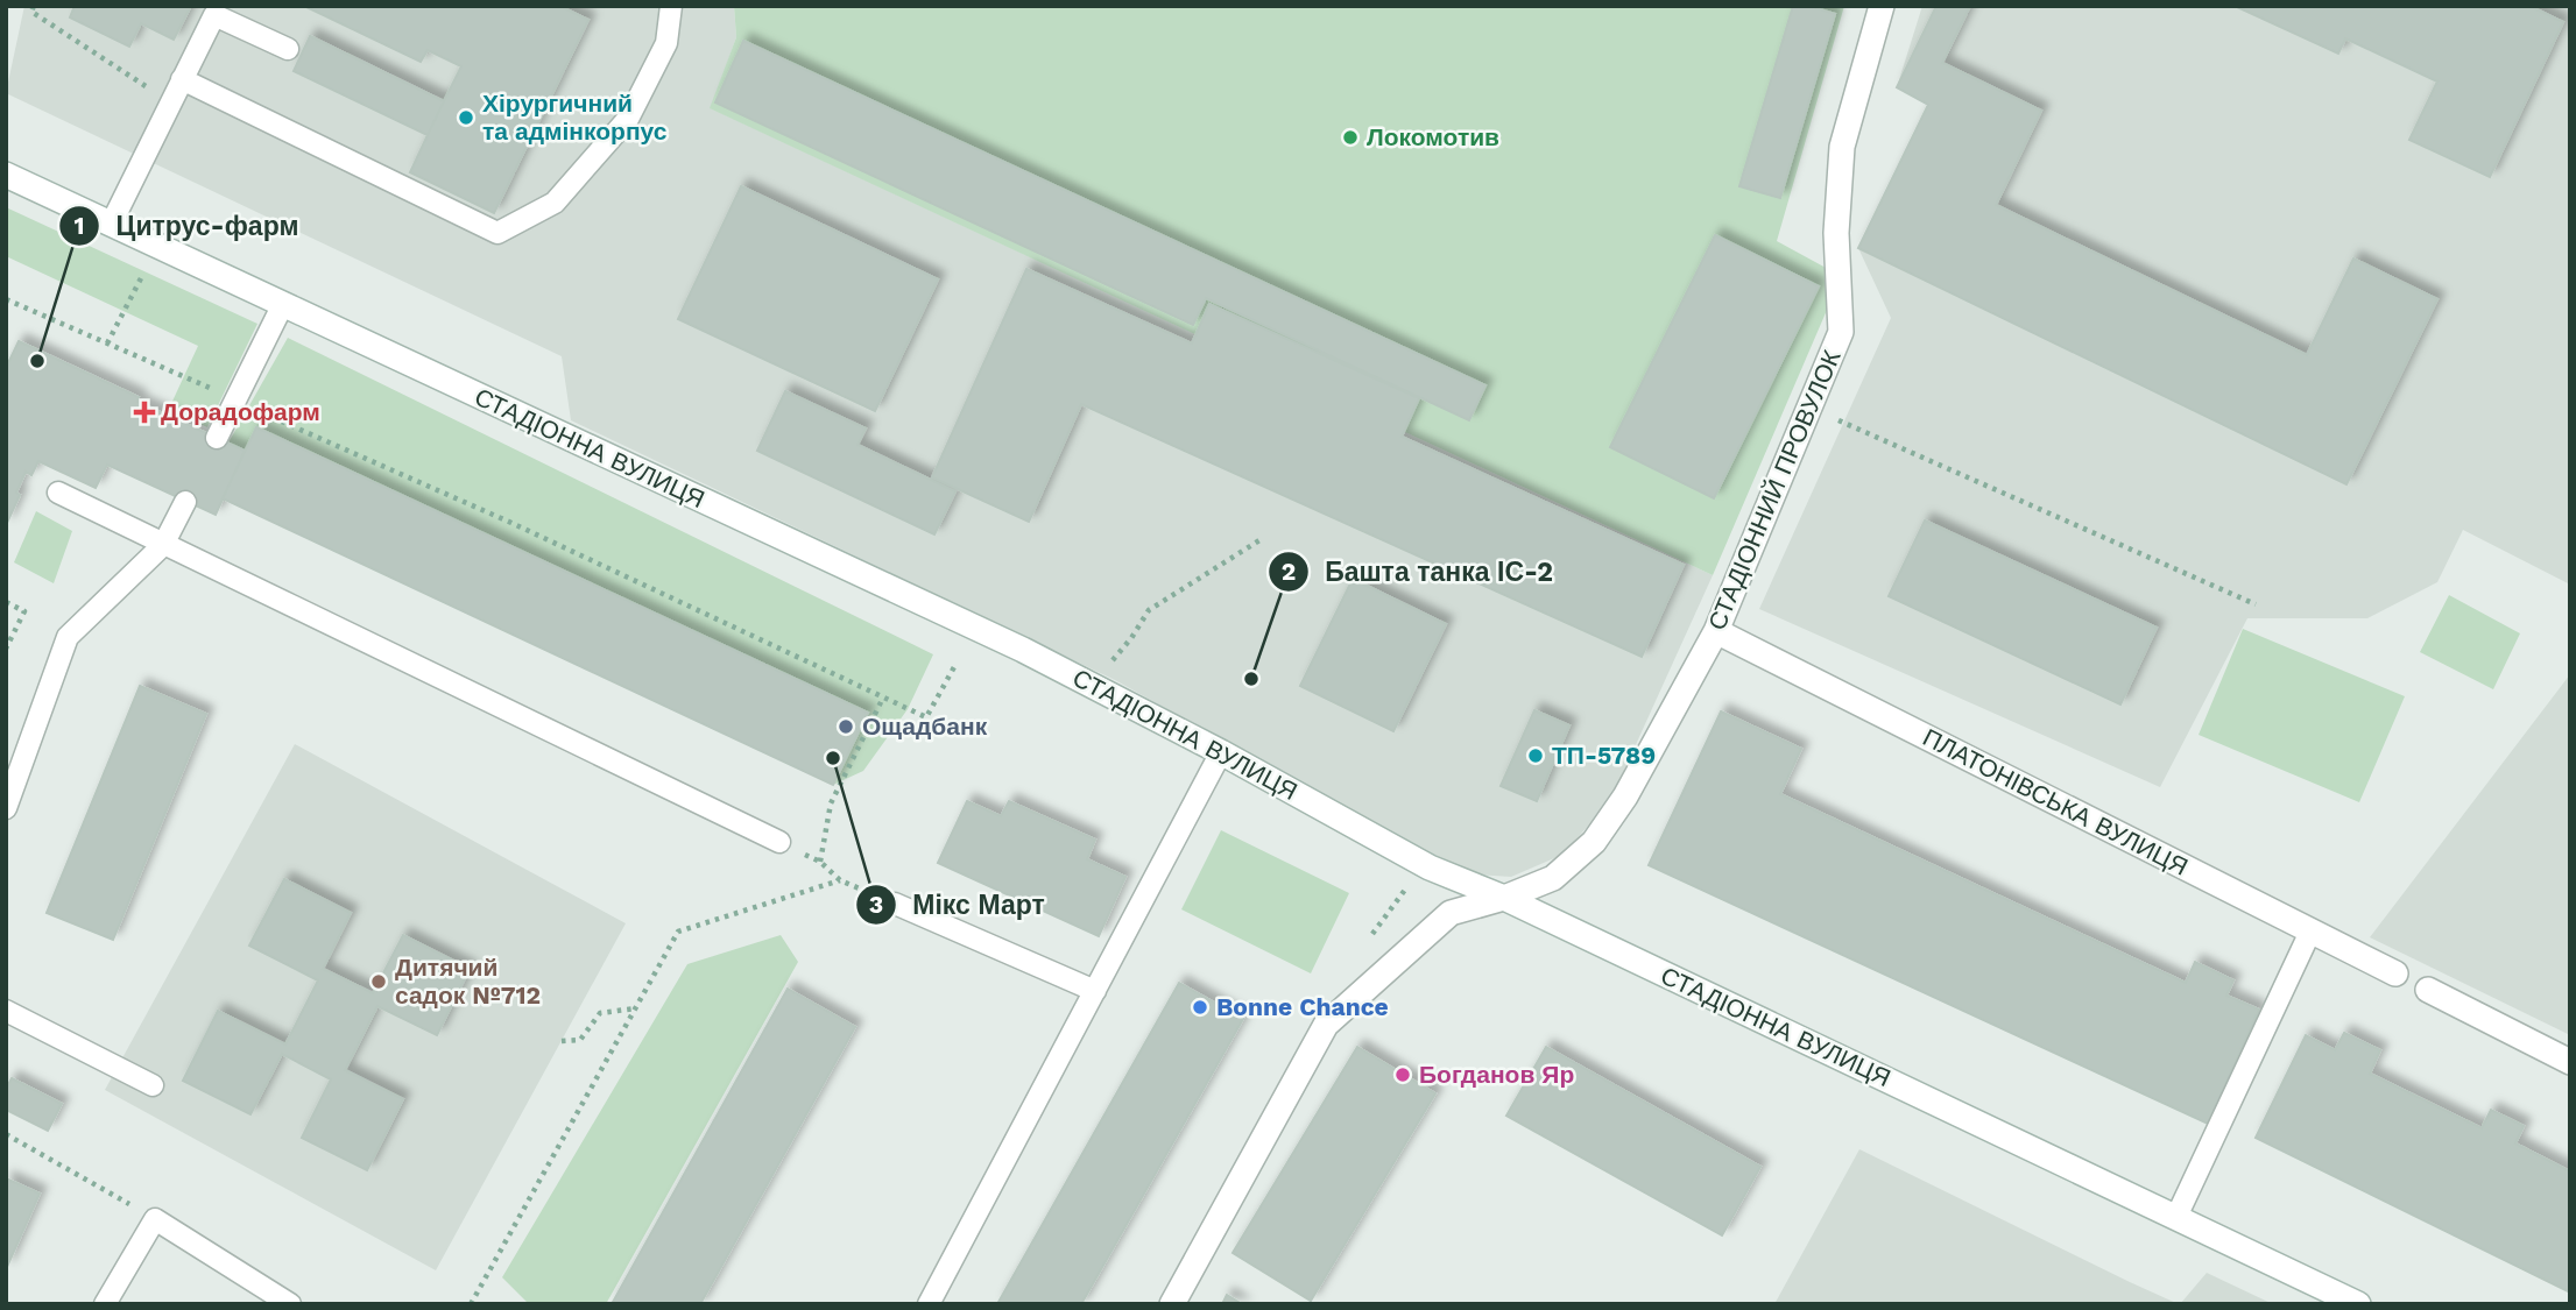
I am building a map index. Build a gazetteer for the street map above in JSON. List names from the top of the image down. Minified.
{"streets":{"street":["СТАДІОННА ВУЛИЦЯ","СТАДІОННИЙ ПРОВУЛОК","ПЛАТОНІВСЬКА ВУЛИЦЯ"]},"crossings":[["СТАДІОННА ВУЛИЦЯ","СТАДІОННИЙ ПРОВУЛОК"],["СТАДІОННИЙ ПРОВУЛОК","ПЛАТОНІВСЬКА ВУЛИЦЯ"]],"places":{"other":["Хірургичний та адмінкорпус","Локомотив","Цитрус-фарм","Башта танка ІС-2","Ощадбанк","ТП-5789","Мікс Март","Дитячий садок №712","Bonne Chance","Богданов Яр"],"health":["Дорадофарм"]}}
